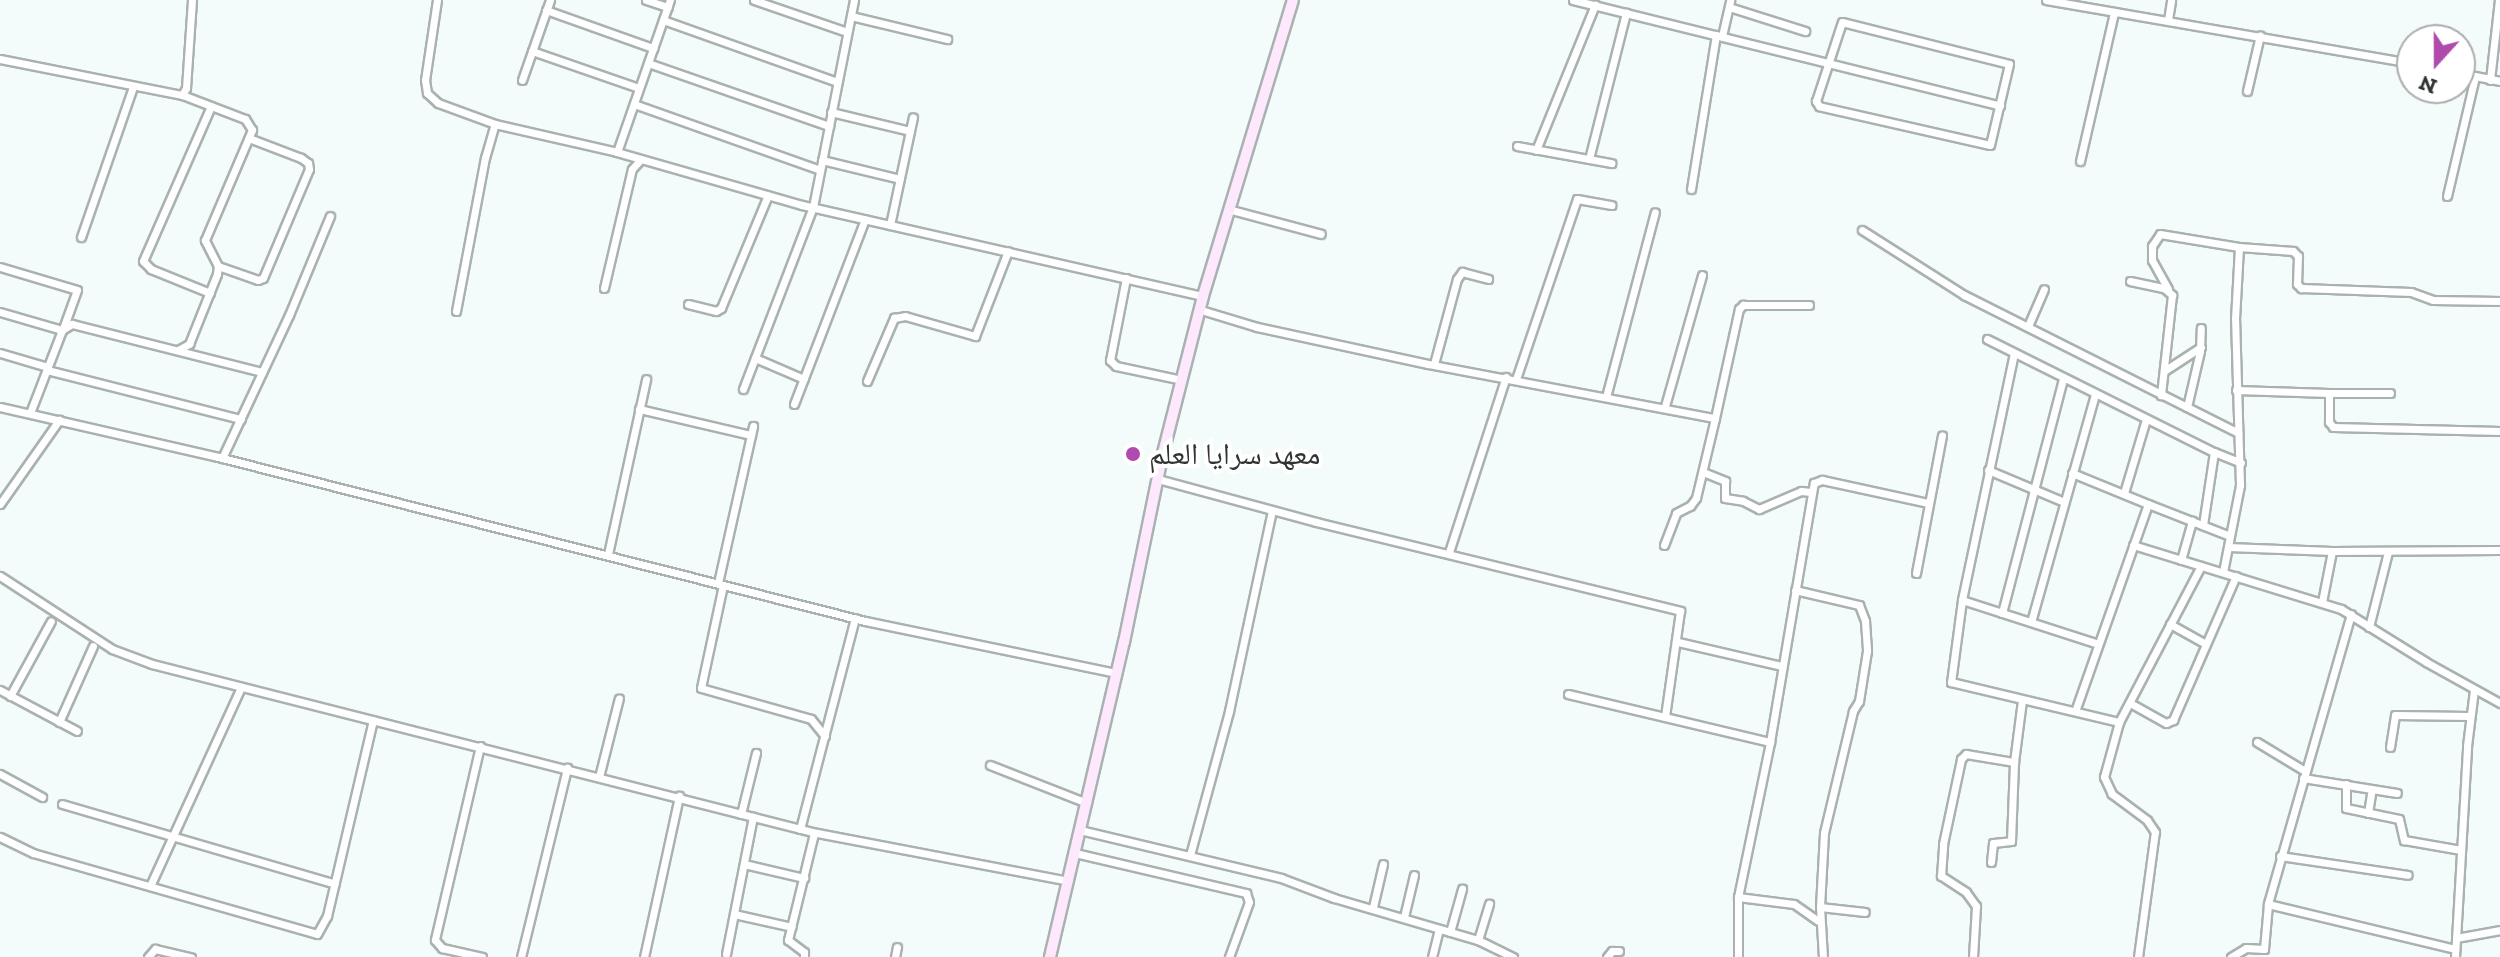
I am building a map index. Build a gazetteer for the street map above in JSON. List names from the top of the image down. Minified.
{"places":["معهد سرايا العلم"],"north":"bottom"}
